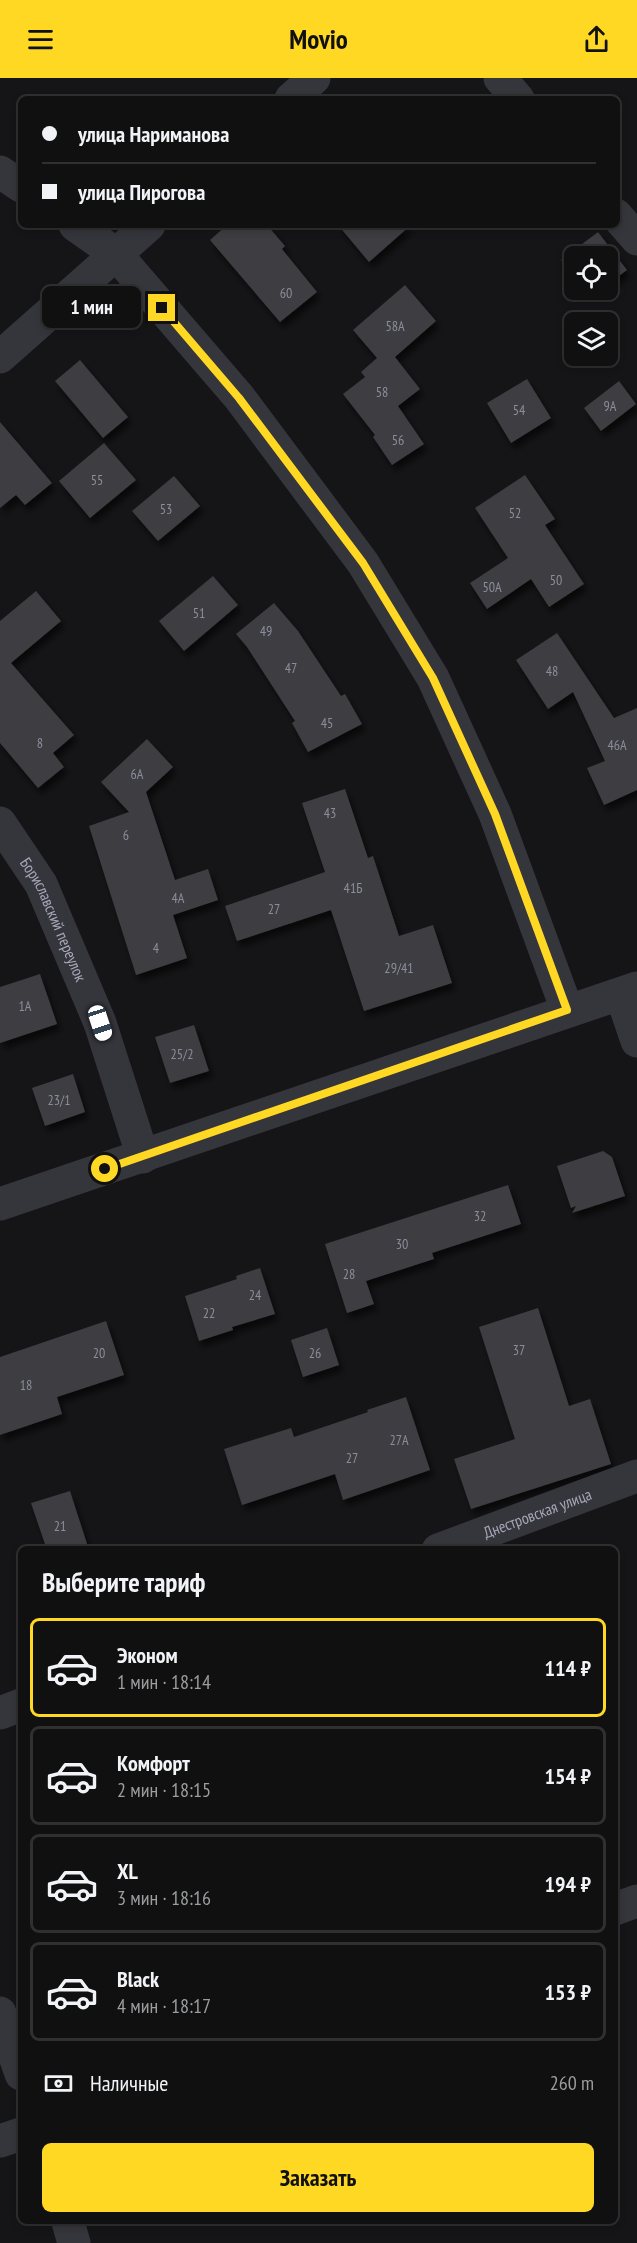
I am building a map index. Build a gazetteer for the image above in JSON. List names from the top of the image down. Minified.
{"streets":{"street":["Бориславский переулок","Днестровская улица"]},"house_numbers":["60","58А","58","9А","54","56","55","53","52","50","50А","51","49","47","48","45","8","46А","6А","43","6","41Б","4А","27","4","29/41","1А","25/2","23/1","32","30","28","24","22","37","20","26","18","27А","27","21"],"page":{"header":"Movio","banner":["улица Нариманова","улица Пирогова"],"bubble":"1 мин","heading":"Выберите тариф","list":[{"name":"Эконом","note":"1 мин · 18:14","value":"114 ₽"},{"name":"Комфорт","note":"2 мин · 18:15","value":"154 ₽"},{"name":"XL","note":"3 мин · 18:16","value":"194 ₽"},{"name":"Black","note":"4 мин · 18:17","value":"153 ₽"}],"pay":["Наличные","260 m"],"buttons":"Заказать"}}
